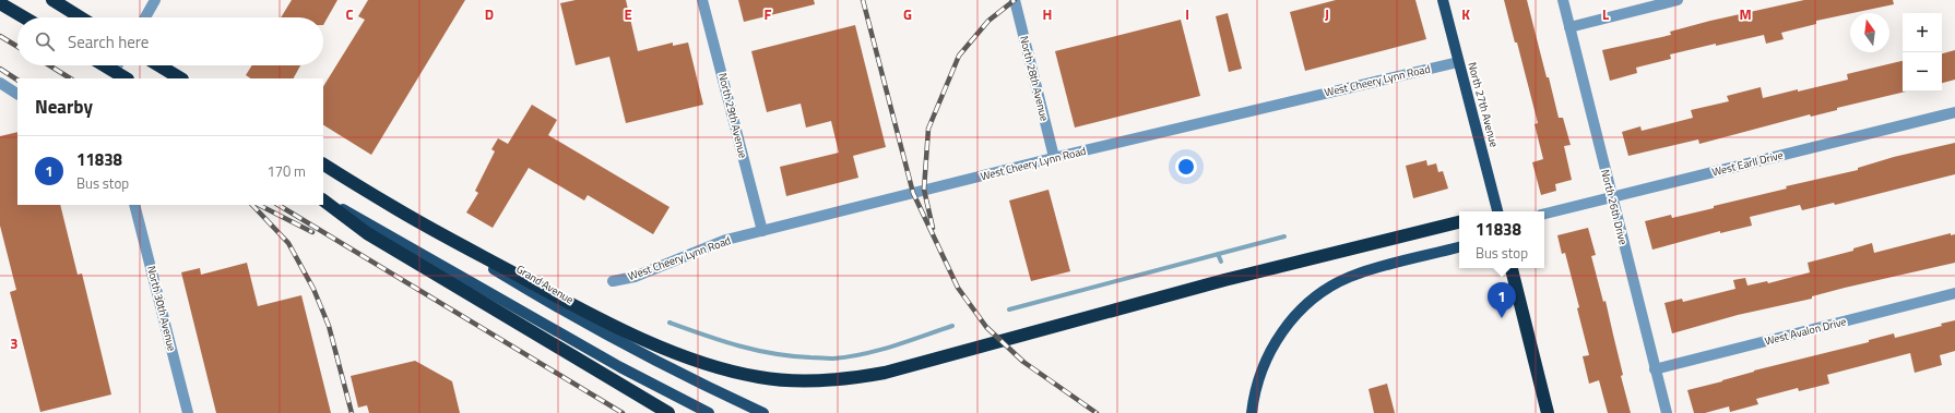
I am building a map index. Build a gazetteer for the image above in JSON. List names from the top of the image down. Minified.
{"streets":{"highway":["Grand Avenue"],"main road":["North 27th Avenue"],"street":["North 28th Avenue","West Cheery Lynn Road","North 29th Avenue","West Earll Drive","North 26th Drive","North 30th Avenue","West Avalon Drive"]},"crossings":[["North 28th Avenue","West Cheery Lynn Road"],["West Cheery Lynn Road","North 27th Avenue"],["West Cheery Lynn Road","North 29th Avenue"],["West Earll Drive","North 26th Drive"],["North 26th Drive","West Avalon Drive"]],"north":"top","page":{"map_buttons":["+","−"],"search":"Search here","heading":"Nearby","list":[{"mark":"1","name":"11838","note":"Bus stop","value":"170 m"}],"popup":["11838","Bus stop"],"pins":"1"},"grid":{"columns":["C","D","E","F","G","H","I","J","K","L","M"],"rows":["3"]}}
